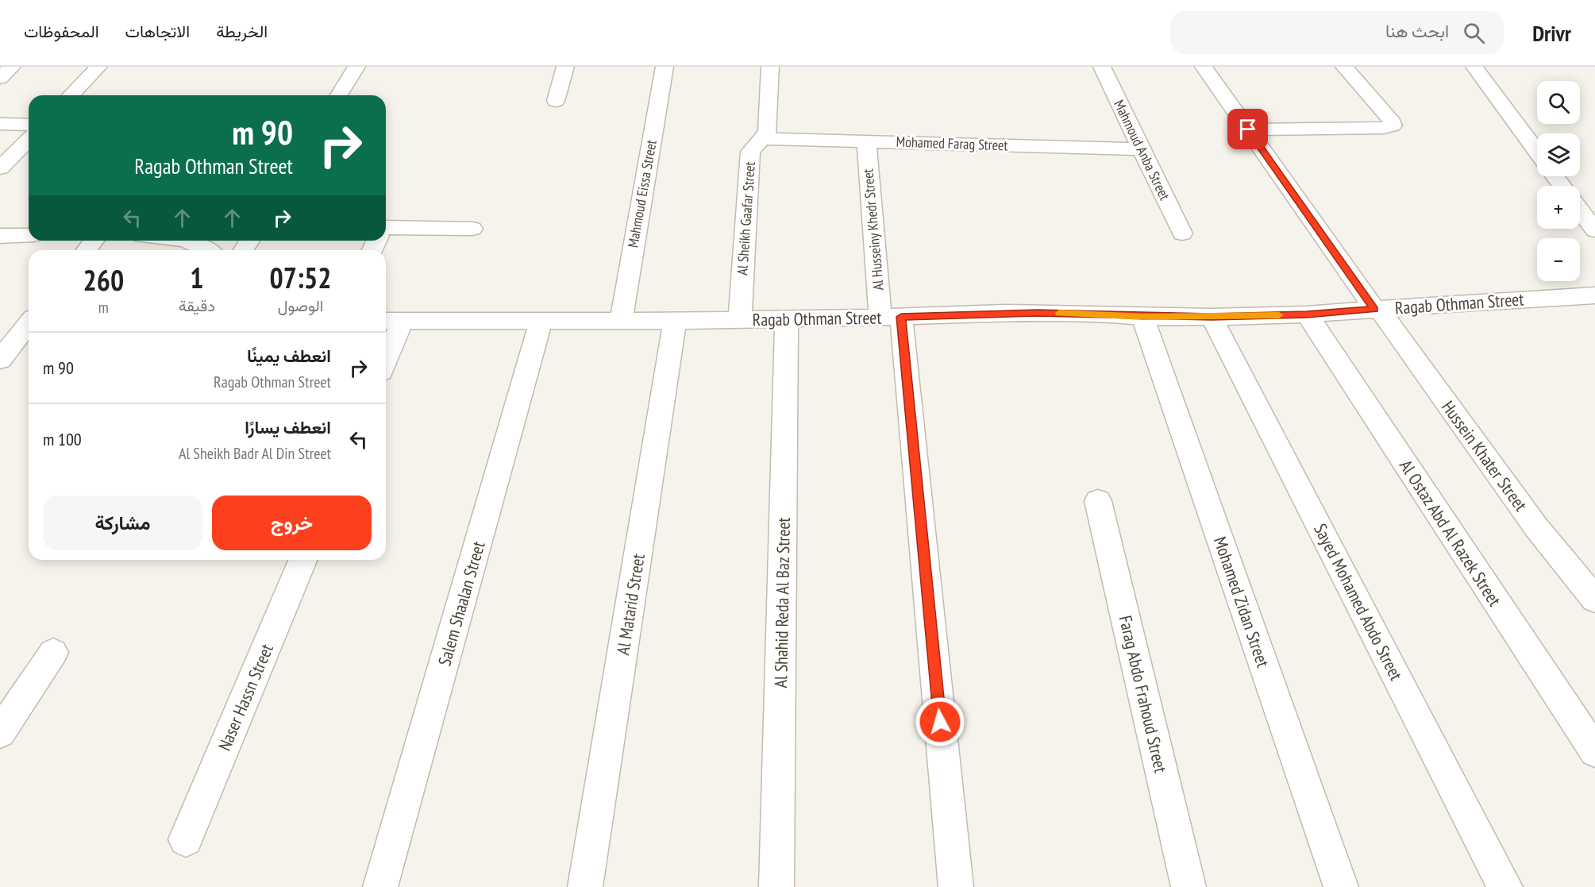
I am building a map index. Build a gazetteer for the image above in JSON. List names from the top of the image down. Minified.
{"streets":{"street":["Mohamed Farag Street","Mahmoud Anba Street","Mahmoud Eissa Street","Al Sheikh Gaafar Street","Al Husseiny Khedr Street","Ragab Othman Street","Hussein Khater Street","Al Ostaz Abd Al Razek Street","Mohamed Zidan Street","Sayed Mohamed Abdo Street","Al Shahid Reda Al Baz Street","Salem Shaalan Street","Al Matarid Street","Farag Abdo Frahoud Street","Naser Hassn Street"]},"crossings":[["Mohamed Farag Street","Mahmoud Anba Street"],["Mohamed Farag Street","Al Sheikh Gaafar Street"],["Mohamed Farag Street","Al Husseiny Khedr Street"],["Mahmoud Eissa Street","Ragab Othman Street"],["Al Sheikh Gaafar Street","Ragab Othman Street"],["Al Husseiny Khedr Street","Ragab Othman Street"],["Ragab Othman Street","Hussein Khater Street"],["Ragab Othman Street","Al Ostaz Abd Al Razek Street"],["Ragab Othman Street","Mohamed Zidan Street"],["Ragab Othman Street","Sayed Mohamed Abdo Street"],["Ragab Othman Street","Al Shahid Reda Al Baz Street"],["Ragab Othman Street","Salem Shaalan Street"],["Ragab Othman Street","Al Matarid Street"]],"page":{"header":"Drivr","search":"ابحث هنا","nav":["الخريطة","الاتجاهات","المحفوظات"],"map_buttons":["+","−"],"turn":["90 m","Ragab Othman Street"],"eta":["07:52","الوصول","1","دقيقة","260","m"],"list":[{"name":"انعطف يمينًا","note":"Ragab Othman Street","value":"90 m"},{"name":"انعطف يسارًا","note":"Al Sheikh Badr Al Din Street","value":"100 m"}],"buttons":["خروج","مشاركة"]}}
